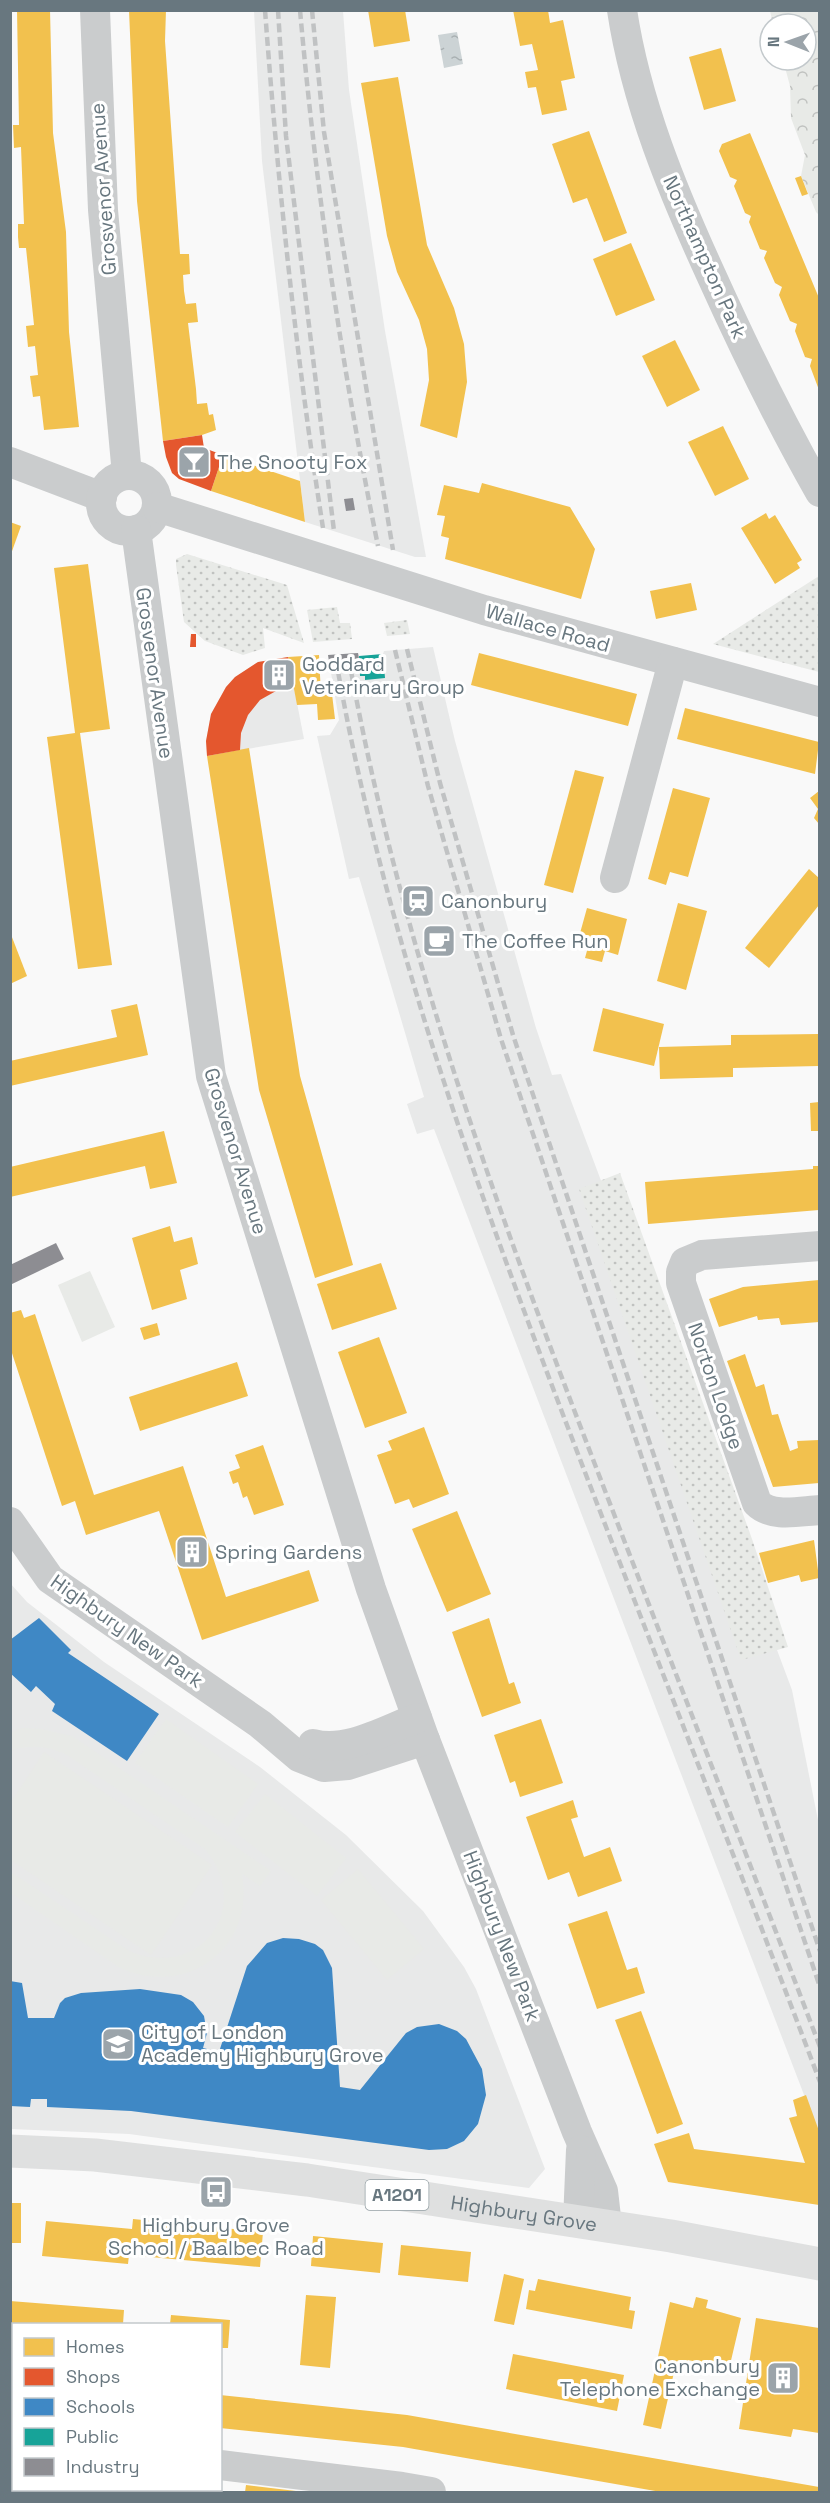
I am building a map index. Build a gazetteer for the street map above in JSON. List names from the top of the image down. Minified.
{"streets":{"main road":["A1201","Highbury Grove"],"street":["Grosvenor Avenue","Northampton Park","Wallace Road","Norton Lodge","Highbury New Park"]},"crossings":[["Grosvenor Avenue","Wallace Road"],["Grosvenor Avenue","Highbury New Park"],["Highbury New Park","Highbury Grove"]],"places":{"bar":["The Snooty Fox"],"building":["Goddard Veterinary Group","Spring Gardens","Canonbury Telephone Exchange"],"station":["Canonbury"],"cafe":["The Coffee Run"],"school or university":["City of London Academy Highbury Grove"],"bus stop":["Highbury Grove School / Baalbec Road"]},"legend":["Homes","Shops","Schools","Public","Industry"],"north":"left"}
